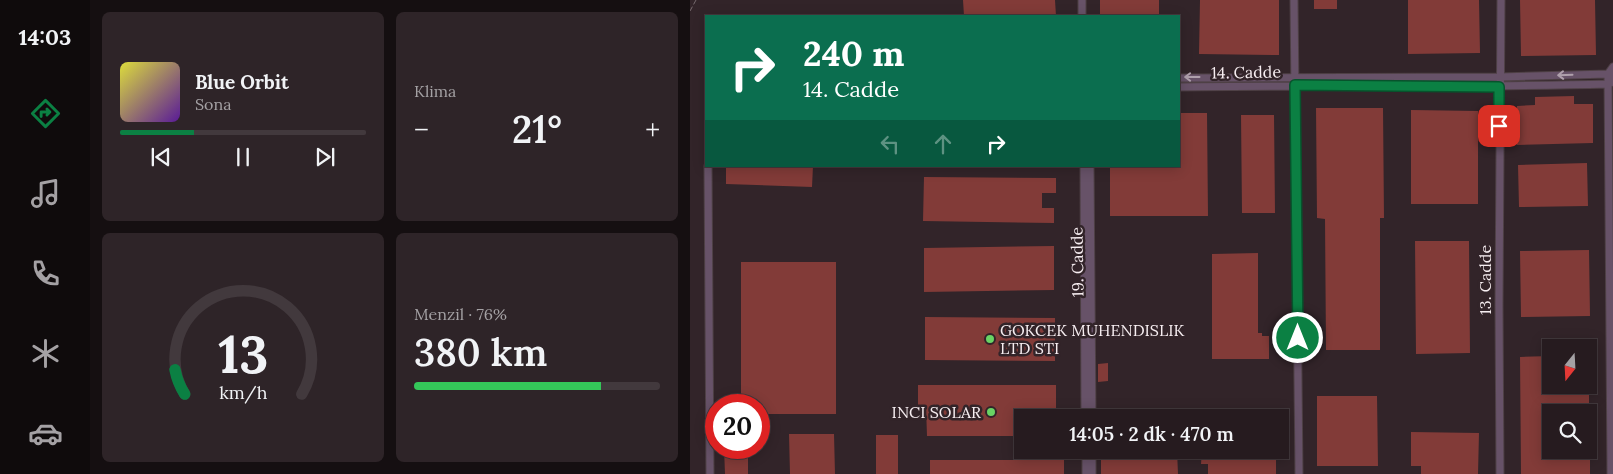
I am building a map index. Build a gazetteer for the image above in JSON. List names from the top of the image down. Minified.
{"streets":{"lane":["14. Cadde","19. Cadde","13. Cadde"]},"crossings":[["14. Cadde","13. Cadde"]],"places":["GOKCEK MUHENDISLIK LTD STI","INCI SOLAR"],"north":"bottom","page":{"tabs":"14:03","tile":["Klima",["Menzil · 76%","380 km"]],"turn":["240 m","14. Cadde"],"song":["Blue Orbit","Sona"],"heat":["−","21°","+"],"limit":"20","trip":"14:05 · 2 dk · 470 m","gauge":["13","km/h"]}}
